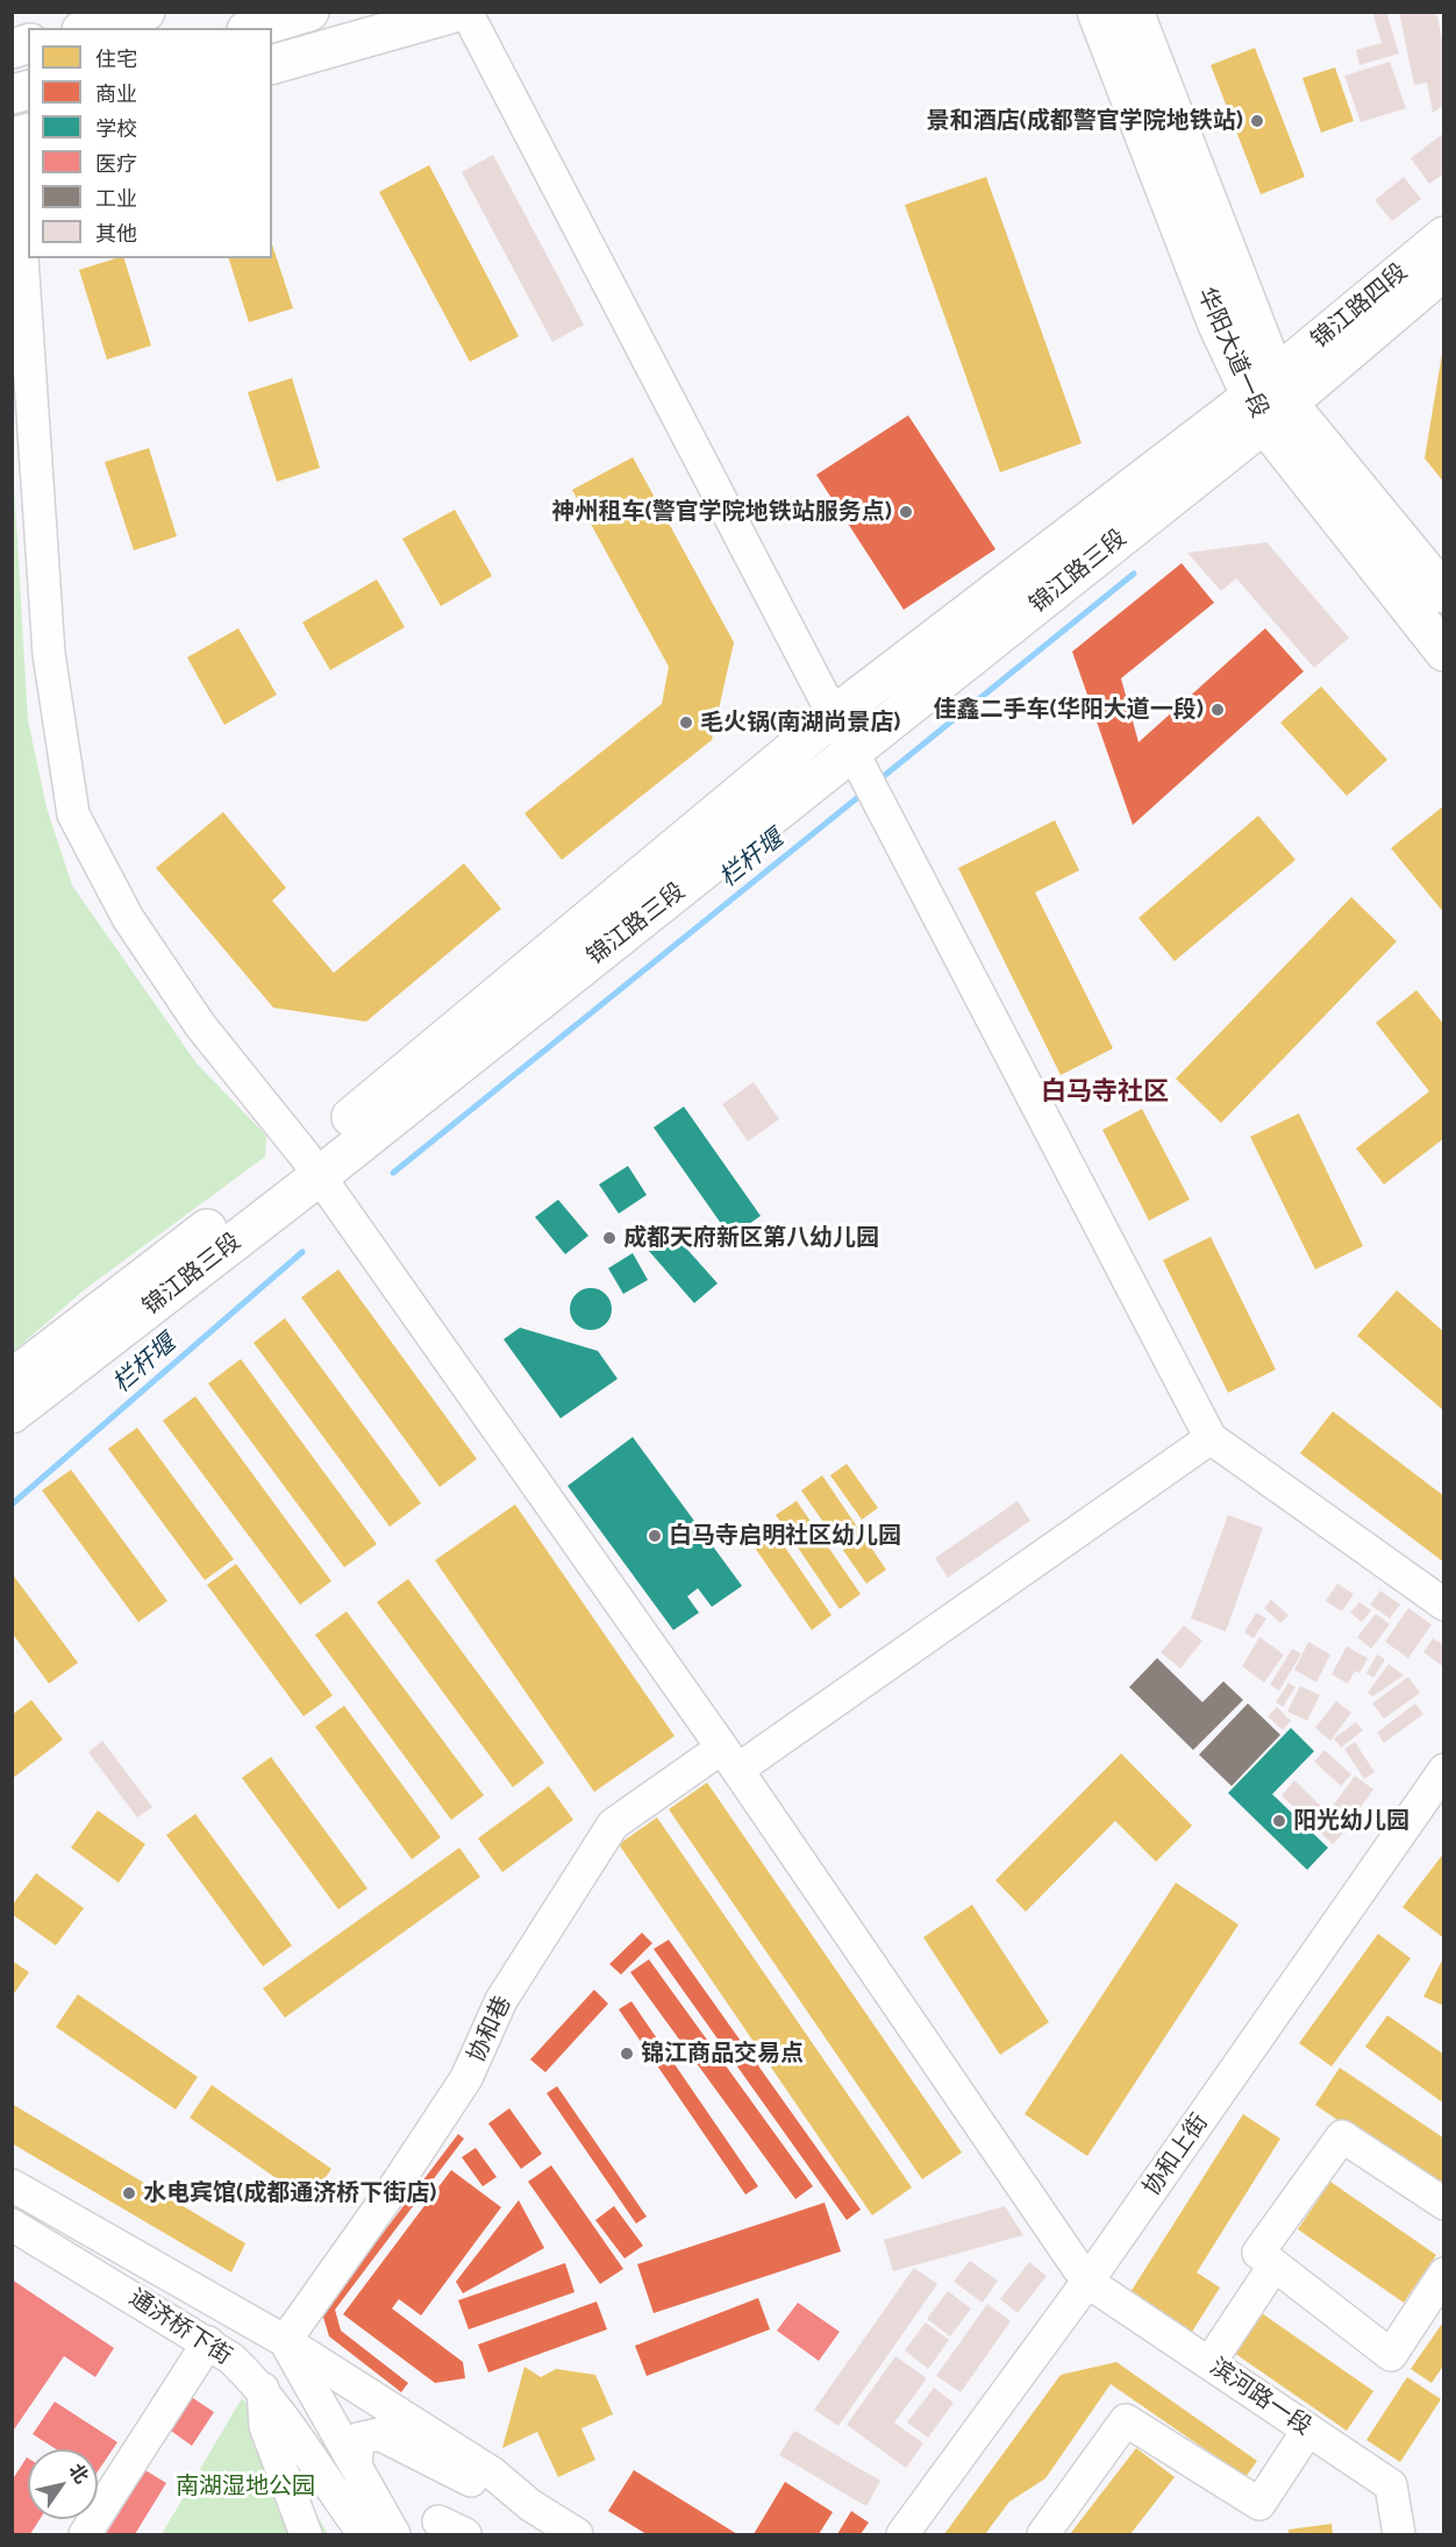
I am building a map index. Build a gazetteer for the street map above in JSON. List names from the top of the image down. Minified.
{"streets":{"main road":["锦江路四段","华阳大道一段","锦江路三段"],"street":["协和巷","协和上街","通济桥下街","滨河路一段"]},"crossings":[["锦江路四段","华阳大道一段"],["锦江路四段","锦江路三段"],["华阳大道一段","锦江路三段"],["协和巷","通济桥下街"],["协和上街","滨河路一段"]],"districts":["白马寺社区"],"water":["栏杆堰"],"parks":["南湖湿地公园"],"places":["景和酒店(成都警官学院地铁站)","神州租车(警官学院地铁站服务点)","佳鑫二手车(华阳大道一段)","毛火锅(南湖尚景店)","成都天府新区第八幼儿园","白马寺启明社区幼儿园","阳光幼儿园","锦江商品交易点","水电宾馆(成都通济桥下街店)"],"legend":["住宅","商业","学校","医疗","工业","其他"],"north":"top right"}
